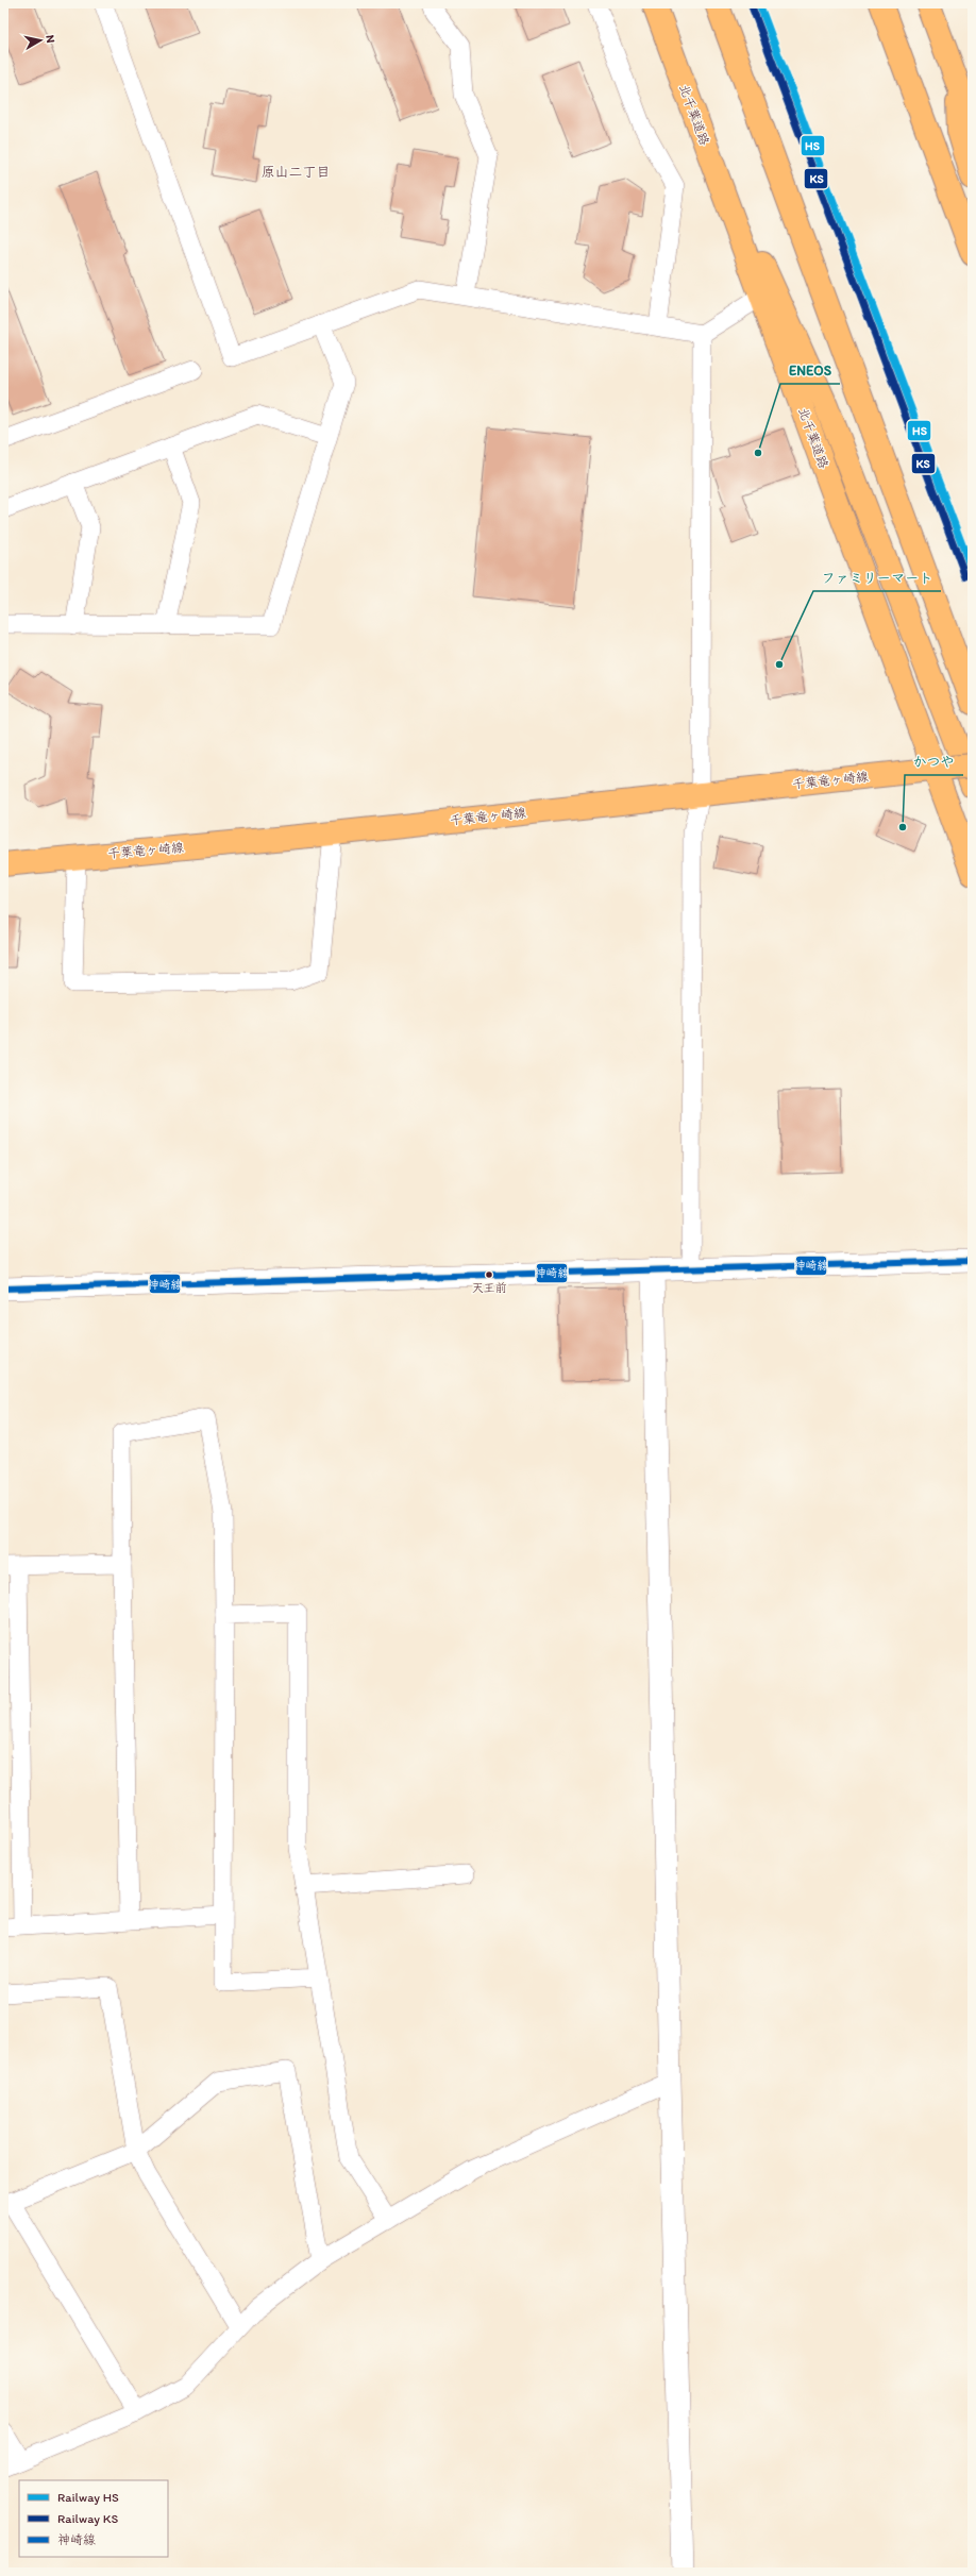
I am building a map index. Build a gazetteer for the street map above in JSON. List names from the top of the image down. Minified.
{"streets":{"main road":["北千葉道路","千葉竜ヶ崎線"]},"crossings":[["北千葉道路","千葉竜ヶ崎線"]],"districts":["原山二丁目"],"places":["ENEOS","ファミリーマート","かつや","天王前"],"lines":["rail line HS","rail line KS","transit line 神崎線"],"legend":["Railway HS","Railway KS","神崎線"],"north":"right"}
